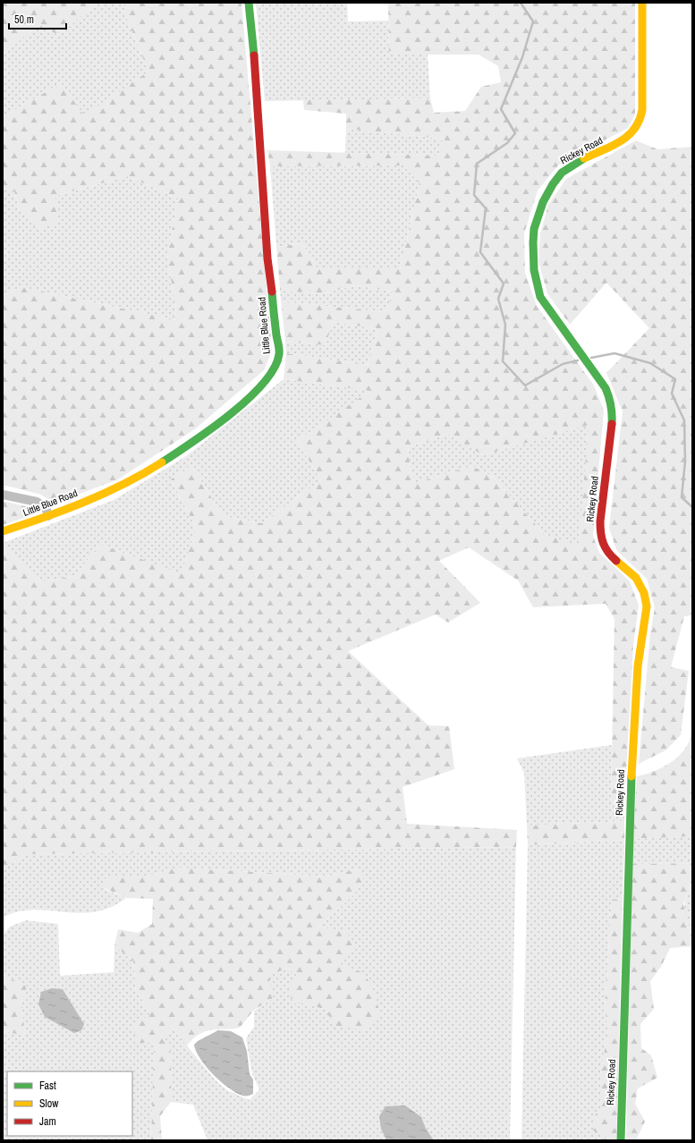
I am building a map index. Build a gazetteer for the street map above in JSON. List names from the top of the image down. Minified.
{"streets":{"street":["Rickey Road","Little Blue Road"]},"legend":["Fast","Slow","Jam"],"scale_bar":"50 m"}
